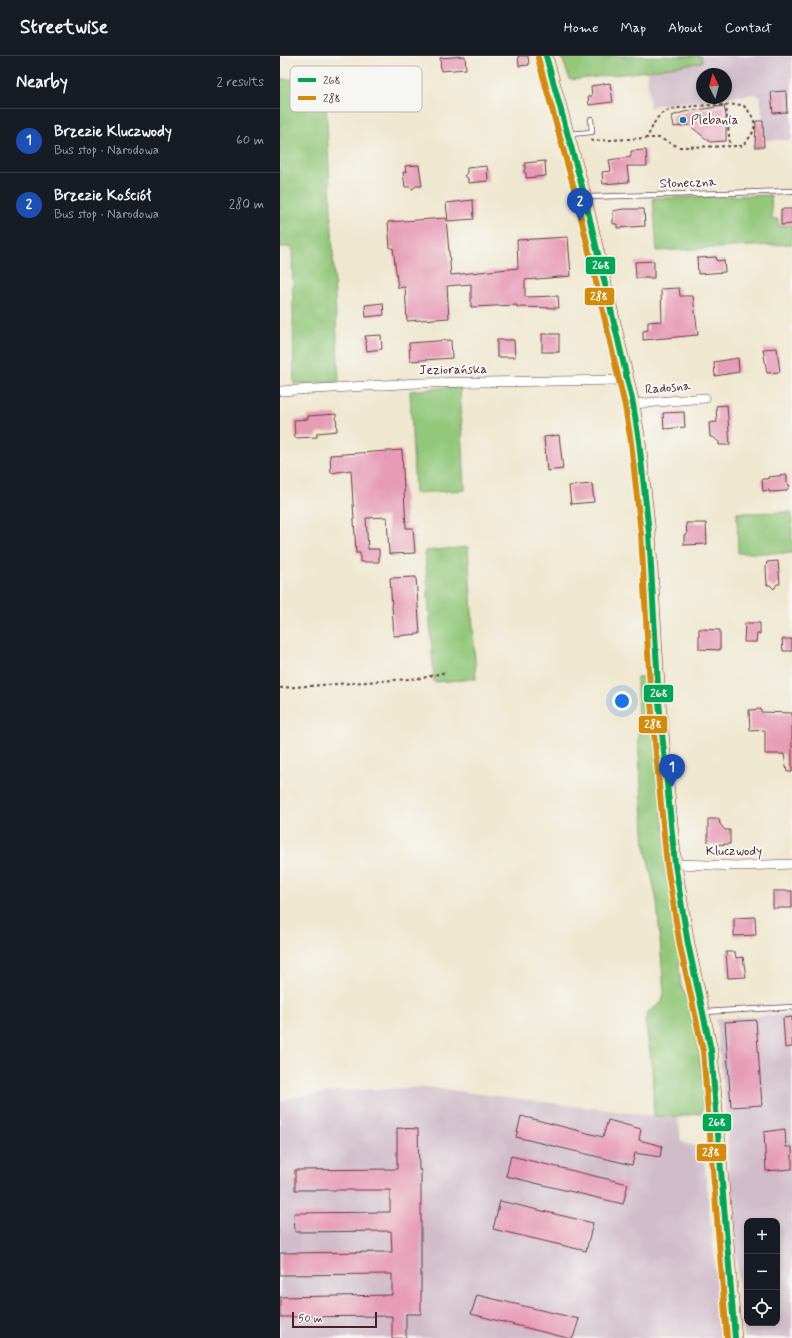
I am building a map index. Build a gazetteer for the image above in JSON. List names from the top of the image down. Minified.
{"streets":{"street":["Jeziorańska","Radosna","Kluczwody"],"lane":["Słoneczna"]},"places":["Plebania"],"lines":["transit line 268","transit line 288"],"legend":["268","288"],"scale_bar":"50 m","north":"top","page":{"header":"Streetwise","nav":["Home","Map","About","Contact"],"heading":["Nearby","2 results"],"list":[{"mark":"1","name":"Brzezie Kluczwody","note":"Bus stop · Narodowa","value":"60 m"},{"mark":"2","name":"Brzezie Kościół","note":"Bus stop · Narodowa","value":"280 m"}],"pins":["2","1"],"map_buttons":["+","−"],"scale":"50 m"}}
